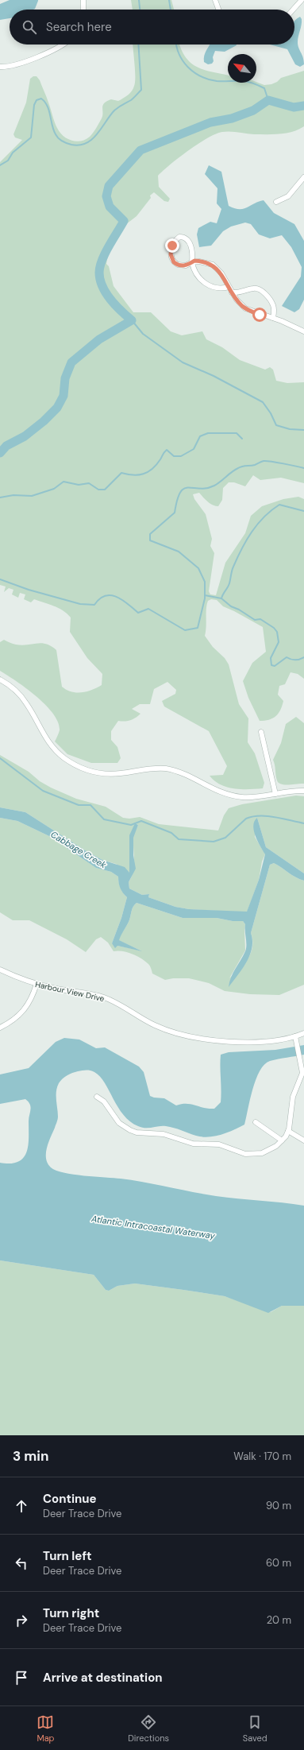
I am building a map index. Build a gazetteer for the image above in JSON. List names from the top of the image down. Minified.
{"streets":{"street":["Harbour View Drive"]},"water":["Cabbage Creek","Atlantic Intracoastal Waterway"],"north":"top left","page":{"search":"Search here","heading":["3 min","Walk · 170 m"],"list":[["Continue","Deer Trace Drive","90 m"],["Turn left","Deer Trace Drive","60 m"],["Turn right","Deer Trace Drive","20 m"],"Arrive at destination"],"nav":["Map","Directions","Saved"]}}
